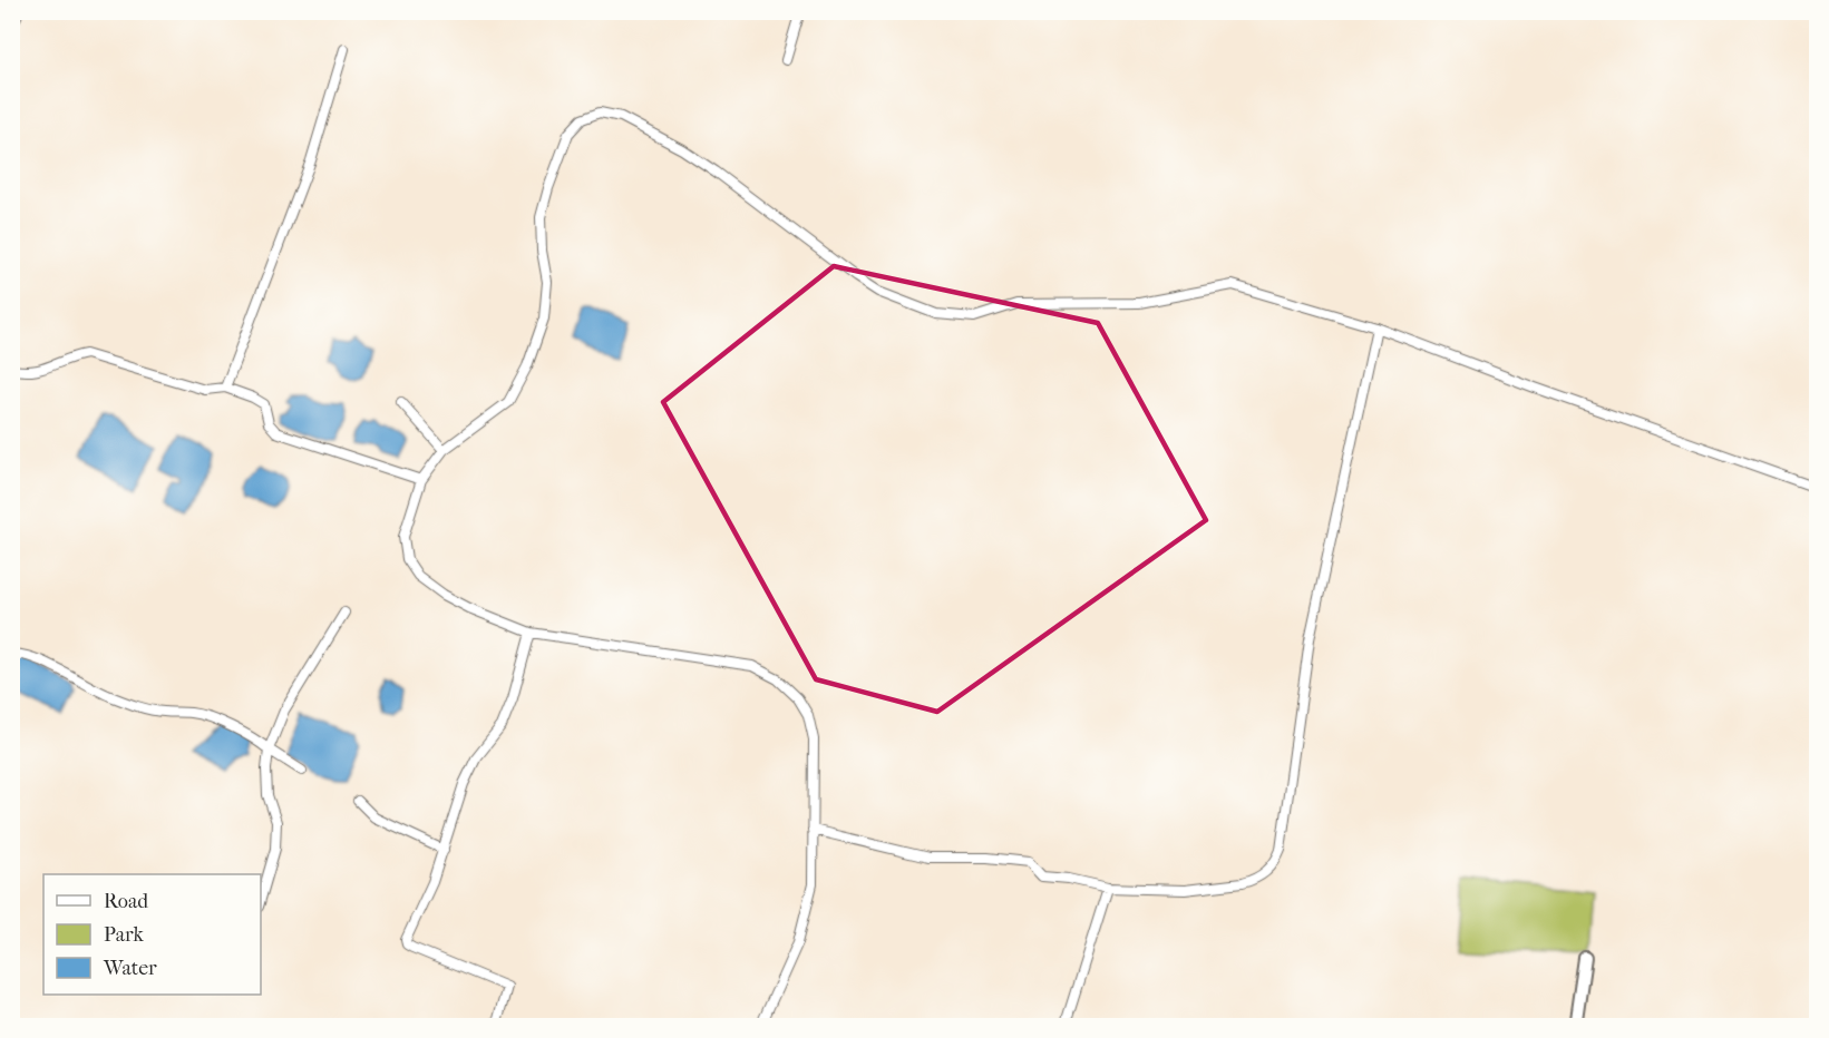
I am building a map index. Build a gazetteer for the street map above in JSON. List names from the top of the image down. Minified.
{"legend":["Road","Park","Water"]}
